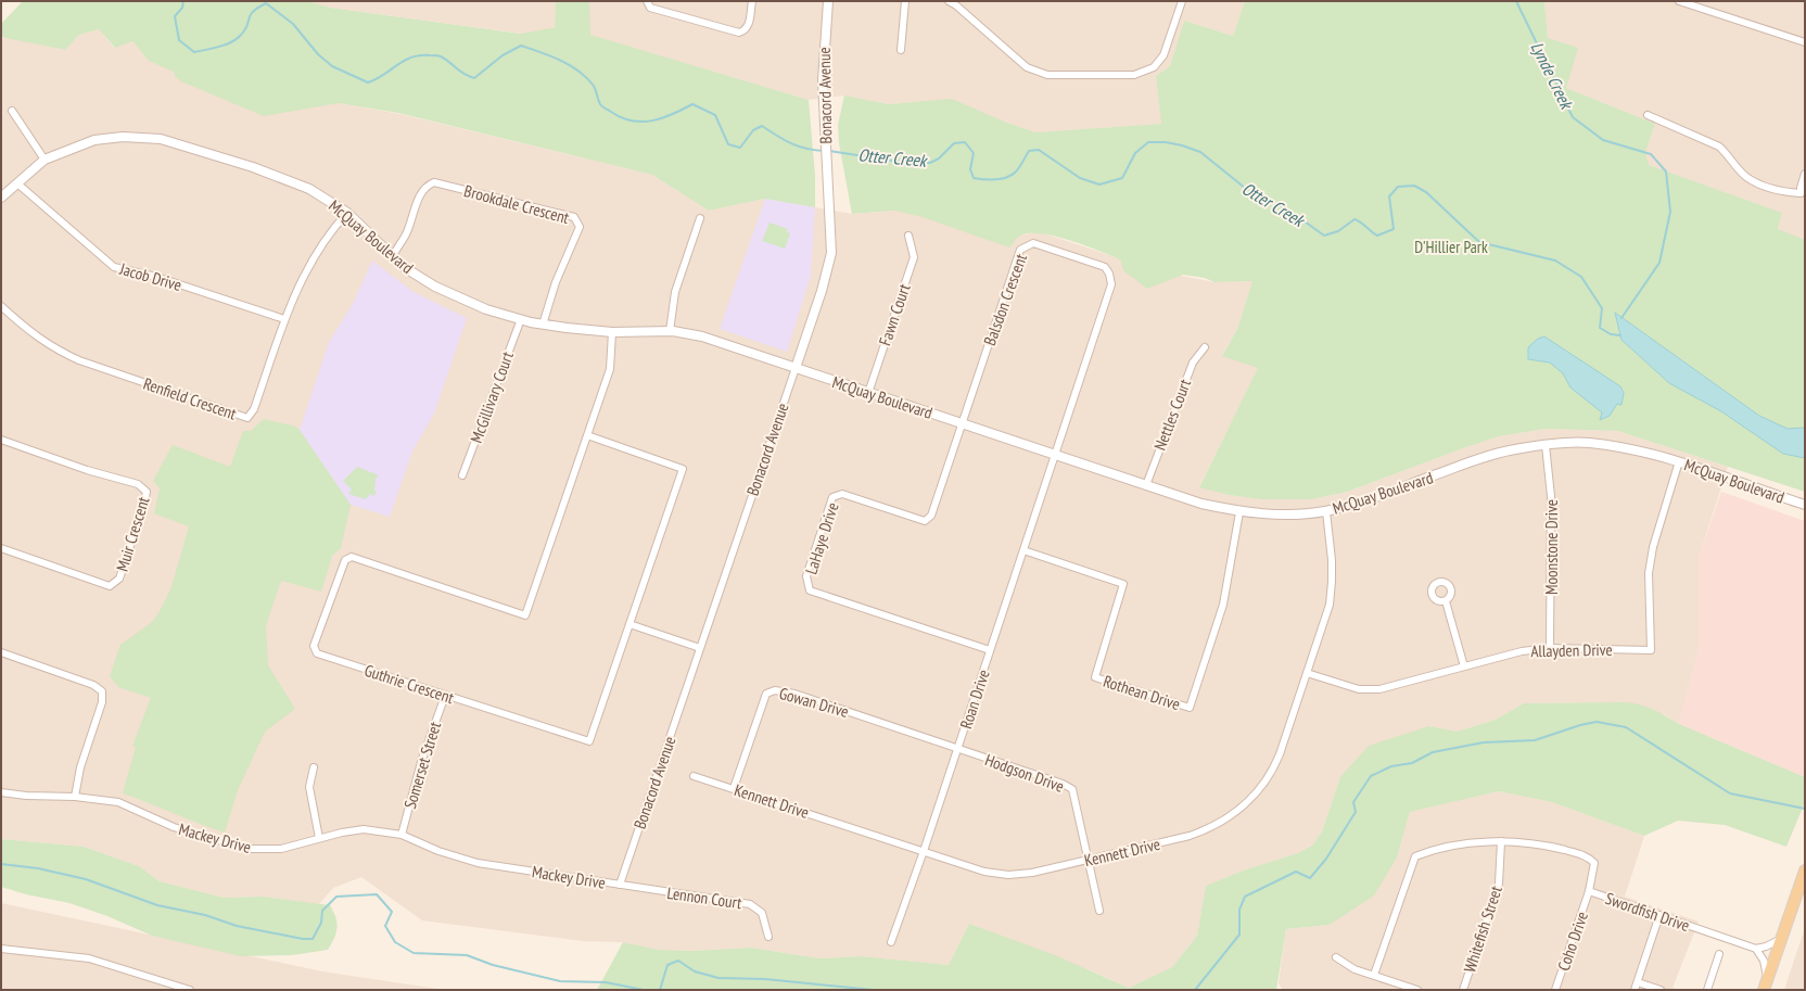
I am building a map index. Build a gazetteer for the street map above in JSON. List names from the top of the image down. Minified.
{"streets":{"street":["Bonacord Avenue","Brookdale Crescent","McQuay Boulevard","Jacob Drive","Balsdon Crescent","Fawn Court","McGillivary Court","Renfield Crescent","Nettles Court","Muir Crescent","LaHaye Drive","Moonstone Drive","Allayden Drive","Guthrie Crescent","Rothean Drive","Roan Drive","Gowan Drive","Somerset Street","Hodgson Drive","Kennett Drive","Mackey Drive","Lennon Court","Swordfish Drive","Whitefish Street","Coho Drive"]},"crossings":[["Bonacord Avenue","McQuay Boulevard"],["Bonacord Avenue","Mackey Drive"],["Bonacord Avenue","Lennon Court"],["Brookdale Crescent","McQuay Boulevard"],["McQuay Boulevard","Jacob Drive"],["McQuay Boulevard","Balsdon Crescent"],["McQuay Boulevard","Fawn Court"],["McQuay Boulevard","McGillivary Court"],["McQuay Boulevard","Renfield Crescent"],["McQuay Boulevard","Nettles Court"],["McQuay Boulevard","LaHaye Drive"],["McQuay Boulevard","Moonstone Drive"],["McQuay Boulevard","Allayden Drive"],["McQuay Boulevard","Guthrie Crescent"],["McQuay Boulevard","Rothean Drive"],["McQuay Boulevard","Roan Drive"],["McQuay Boulevard","Kennett Drive"],["Jacob Drive","Renfield Crescent"],["Balsdon Crescent","LaHaye Drive"],["Balsdon Crescent","Roan Drive"],["LaHaye Drive","Roan Drive"],["Moonstone Drive","Allayden Drive"],["Allayden Drive","Kennett Drive"],["Guthrie Crescent","Somerset Street"],["Rothean Drive","Roan Drive"],["Roan Drive","Gowan Drive"],["Roan Drive","Hodgson Drive"],["Roan Drive","Kennett Drive"],["Gowan Drive","Hodgson Drive"],["Gowan Drive","Kennett Drive"],["Somerset Street","Mackey Drive"],["Hodgson Drive","Kennett Drive"],["Mackey Drive","Lennon Court"],["Swordfish Drive","Whitefish Street"],["Swordfish Drive","Coho Drive"]],"water":["Lynde Creek","Otter Creek"],"parks":["D'Hillier Park"]}
